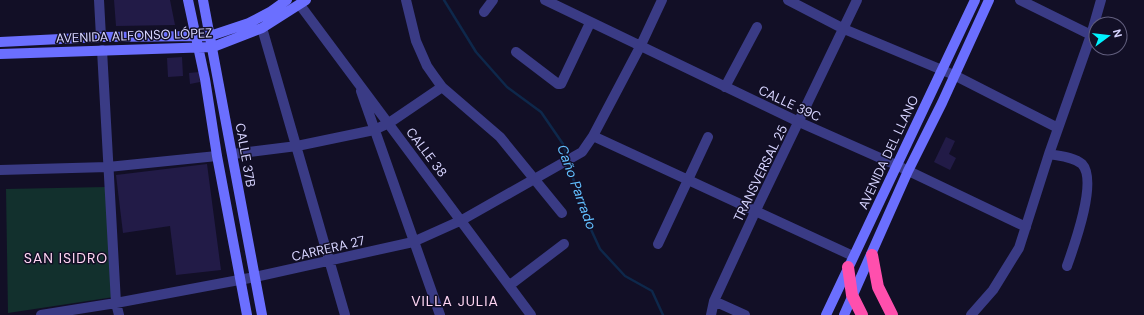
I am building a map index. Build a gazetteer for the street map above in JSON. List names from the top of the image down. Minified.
{"streets":{"street":["AVENIDA ALFONSO LÓPEZ","CALLE 39C","CALLE 38","AVENIDA DEL LLANO","CALLE 37B","TRANSVERSAL 25","CARRERA 27"]},"crossings":[["AVENIDA ALFONSO LÓPEZ","CALLE 38"],["AVENIDA ALFONSO LÓPEZ","CALLE 37B"],["CALLE 39C","AVENIDA DEL LLANO"],["CALLE 39C","TRANSVERSAL 25"],["CALLE 39C","CARRERA 27"],["CALLE 38","CARRERA 27"],["CALLE 37B","CARRERA 27"]],"districts":["SAN ISIDRO","VILLA JULIA"],"water":["Caño Parrado"],"north":"right"}
